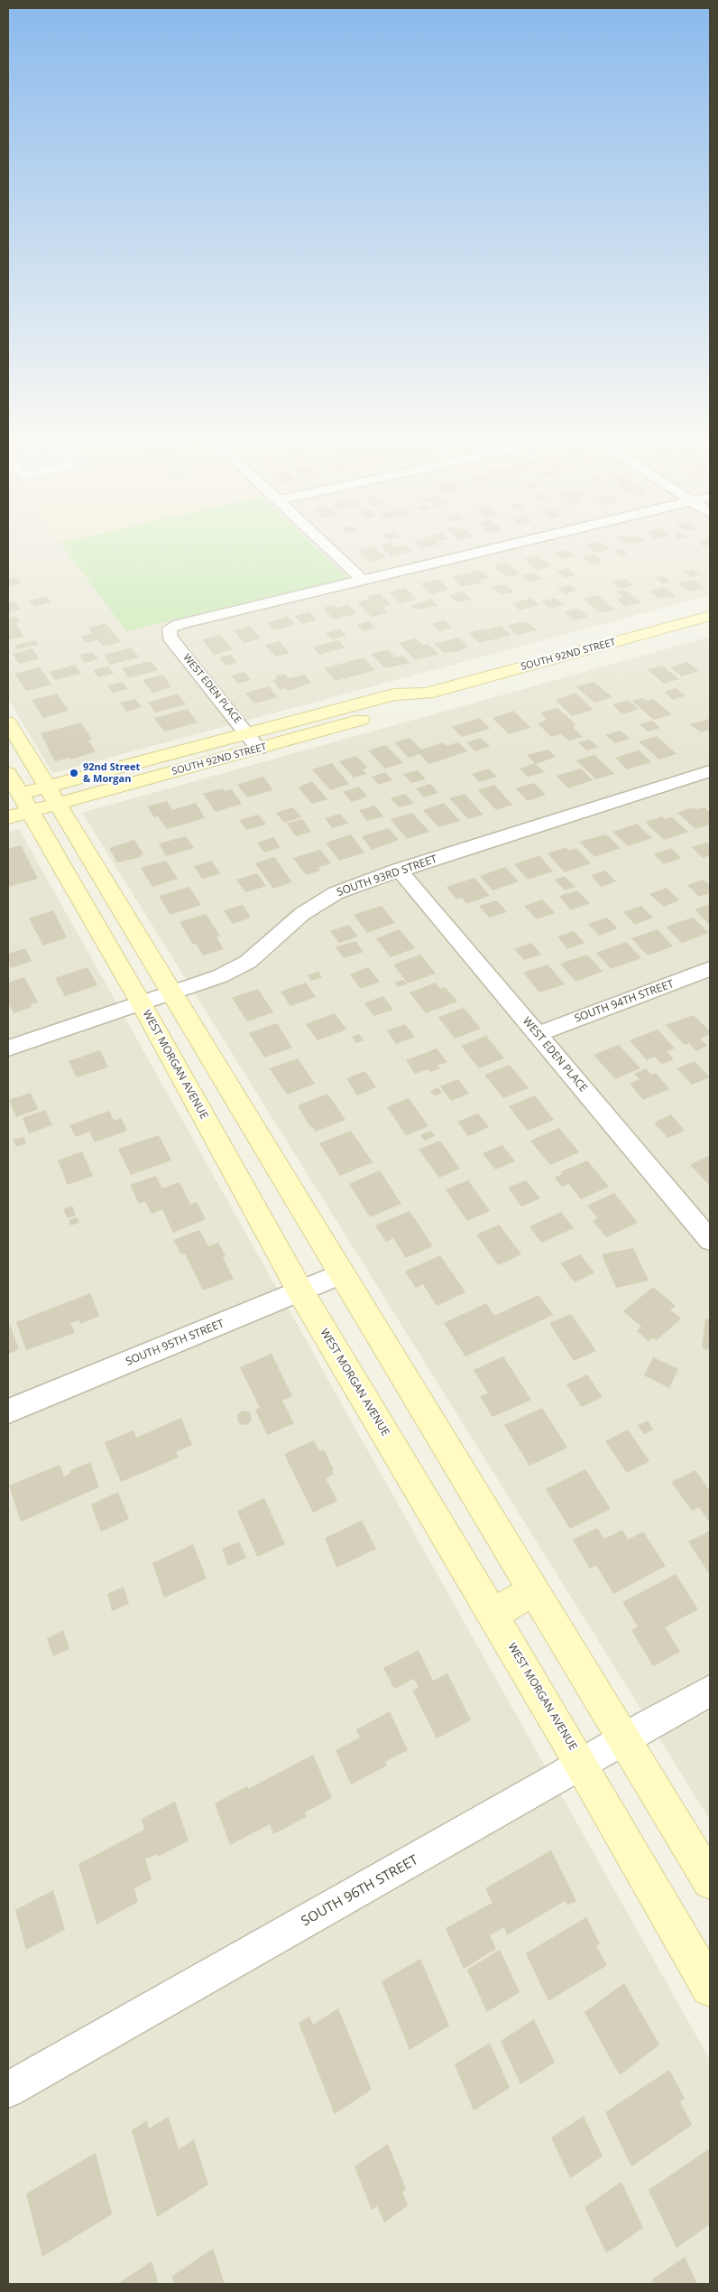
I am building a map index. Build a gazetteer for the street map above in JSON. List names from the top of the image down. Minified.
{"streets":{"street":["SOUTH 92ND STREET","WEST EDEN PLACE","SOUTH 93RD STREET","SOUTH 94TH STREET","WEST MORGAN AVENUE","SOUTH 95TH STREET","SOUTH 96TH STREET"]},"crossings":[["SOUTH 92ND STREET","WEST EDEN PLACE"],["SOUTH 92ND STREET","WEST MORGAN AVENUE"],["WEST EDEN PLACE","SOUTH 93RD STREET"],["WEST EDEN PLACE","SOUTH 94TH STREET"],["SOUTH 93RD STREET","WEST MORGAN AVENUE"],["WEST MORGAN AVENUE","SOUTH 95TH STREET"],["WEST MORGAN AVENUE","SOUTH 96TH STREET"]],"places":["92nd Street & Morgan"]}
